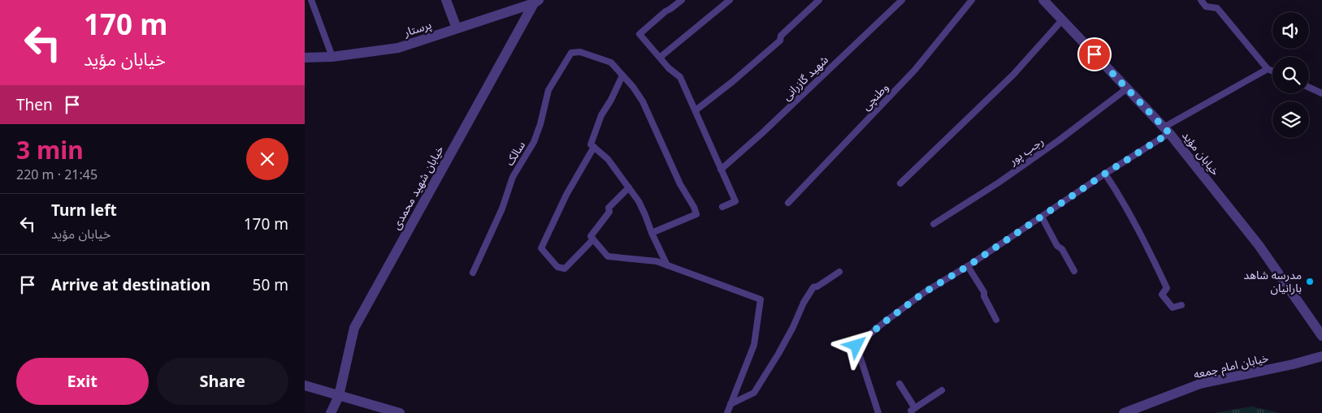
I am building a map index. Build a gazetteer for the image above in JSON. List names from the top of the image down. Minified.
{"streets":{"street":["پرستار","خیابان مؤید","خیابان شهید محمدی","خیابان امام جمعه"],"lane":["شهید گازرانی","وطنچی","رجب پور","سالک"]},"crossings":[["پرستار","خیابان شهید محمدی"],["رجب پور","خیابان مؤید"]],"places":["مدرسه شاهد بارانیان"],"page":{"turn":["170 m","خیابان مؤید"],"then":"Then","heading":["3 min","220 m · 21:45"],"list":[{"name":"Turn left","note":"خیابان مؤید","value":"170 m"},{"name":"Arrive at destination","value":"50 m"}],"buttons":["Exit","Share"]}}
